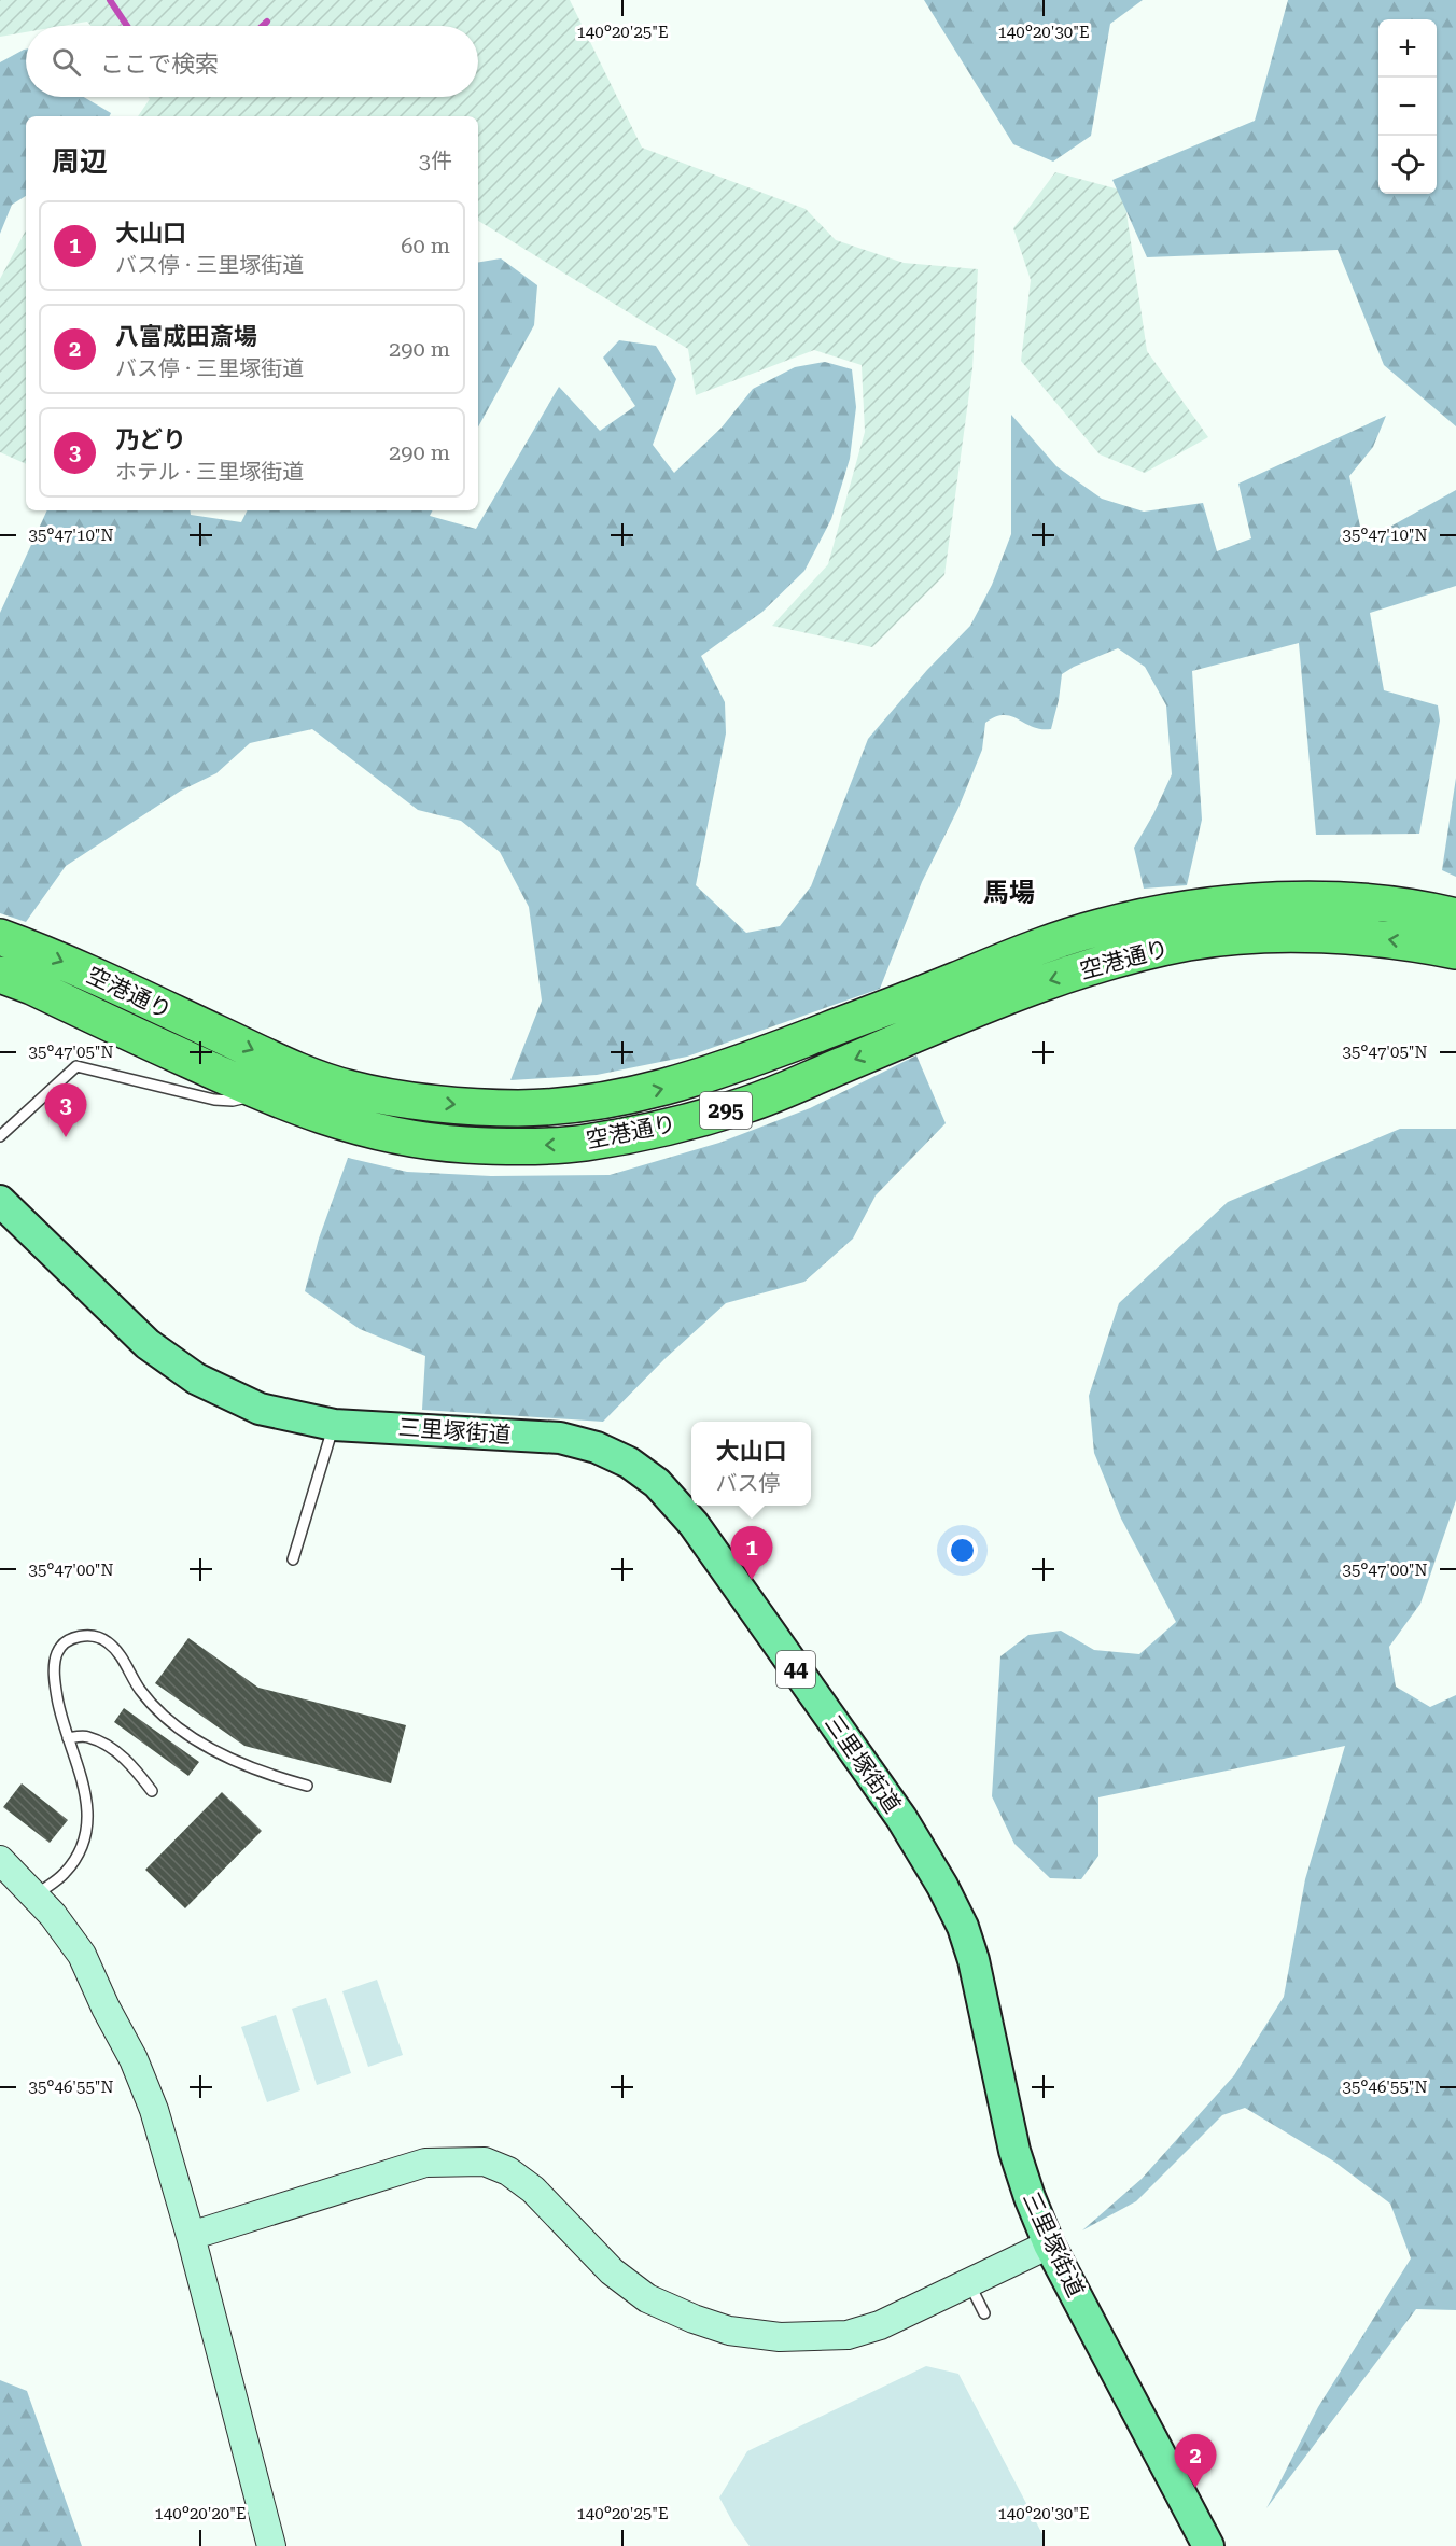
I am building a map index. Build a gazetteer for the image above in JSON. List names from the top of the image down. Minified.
{"streets":{"highway":["空港通り","295"],"main road":["三里塚街道","44"]},"districts":["馬場"],"page":{"map_buttons":["+","−"],"search":"ここで検索","heading":["周辺","3件"],"list":[{"mark":"1","name":"大山口","note":"バス停 · 三里塚街道","value":"60 m"},{"mark":"2","name":"八富成田斎場","note":"バス停 · 三里塚街道","value":"290 m"},{"mark":"3","name":"乃どり","note":"ホテル · 三里塚街道","value":"290 m"}],"pins":["3","1","2"],"popup":["大山口","バス停"]},"coordinates":["140°20'25\"E","140°20'30\"E","35°47'10\"N","35°47'05\"N","35°47'00\"N","35°46'55\"N","140°20'20\"E"]}
